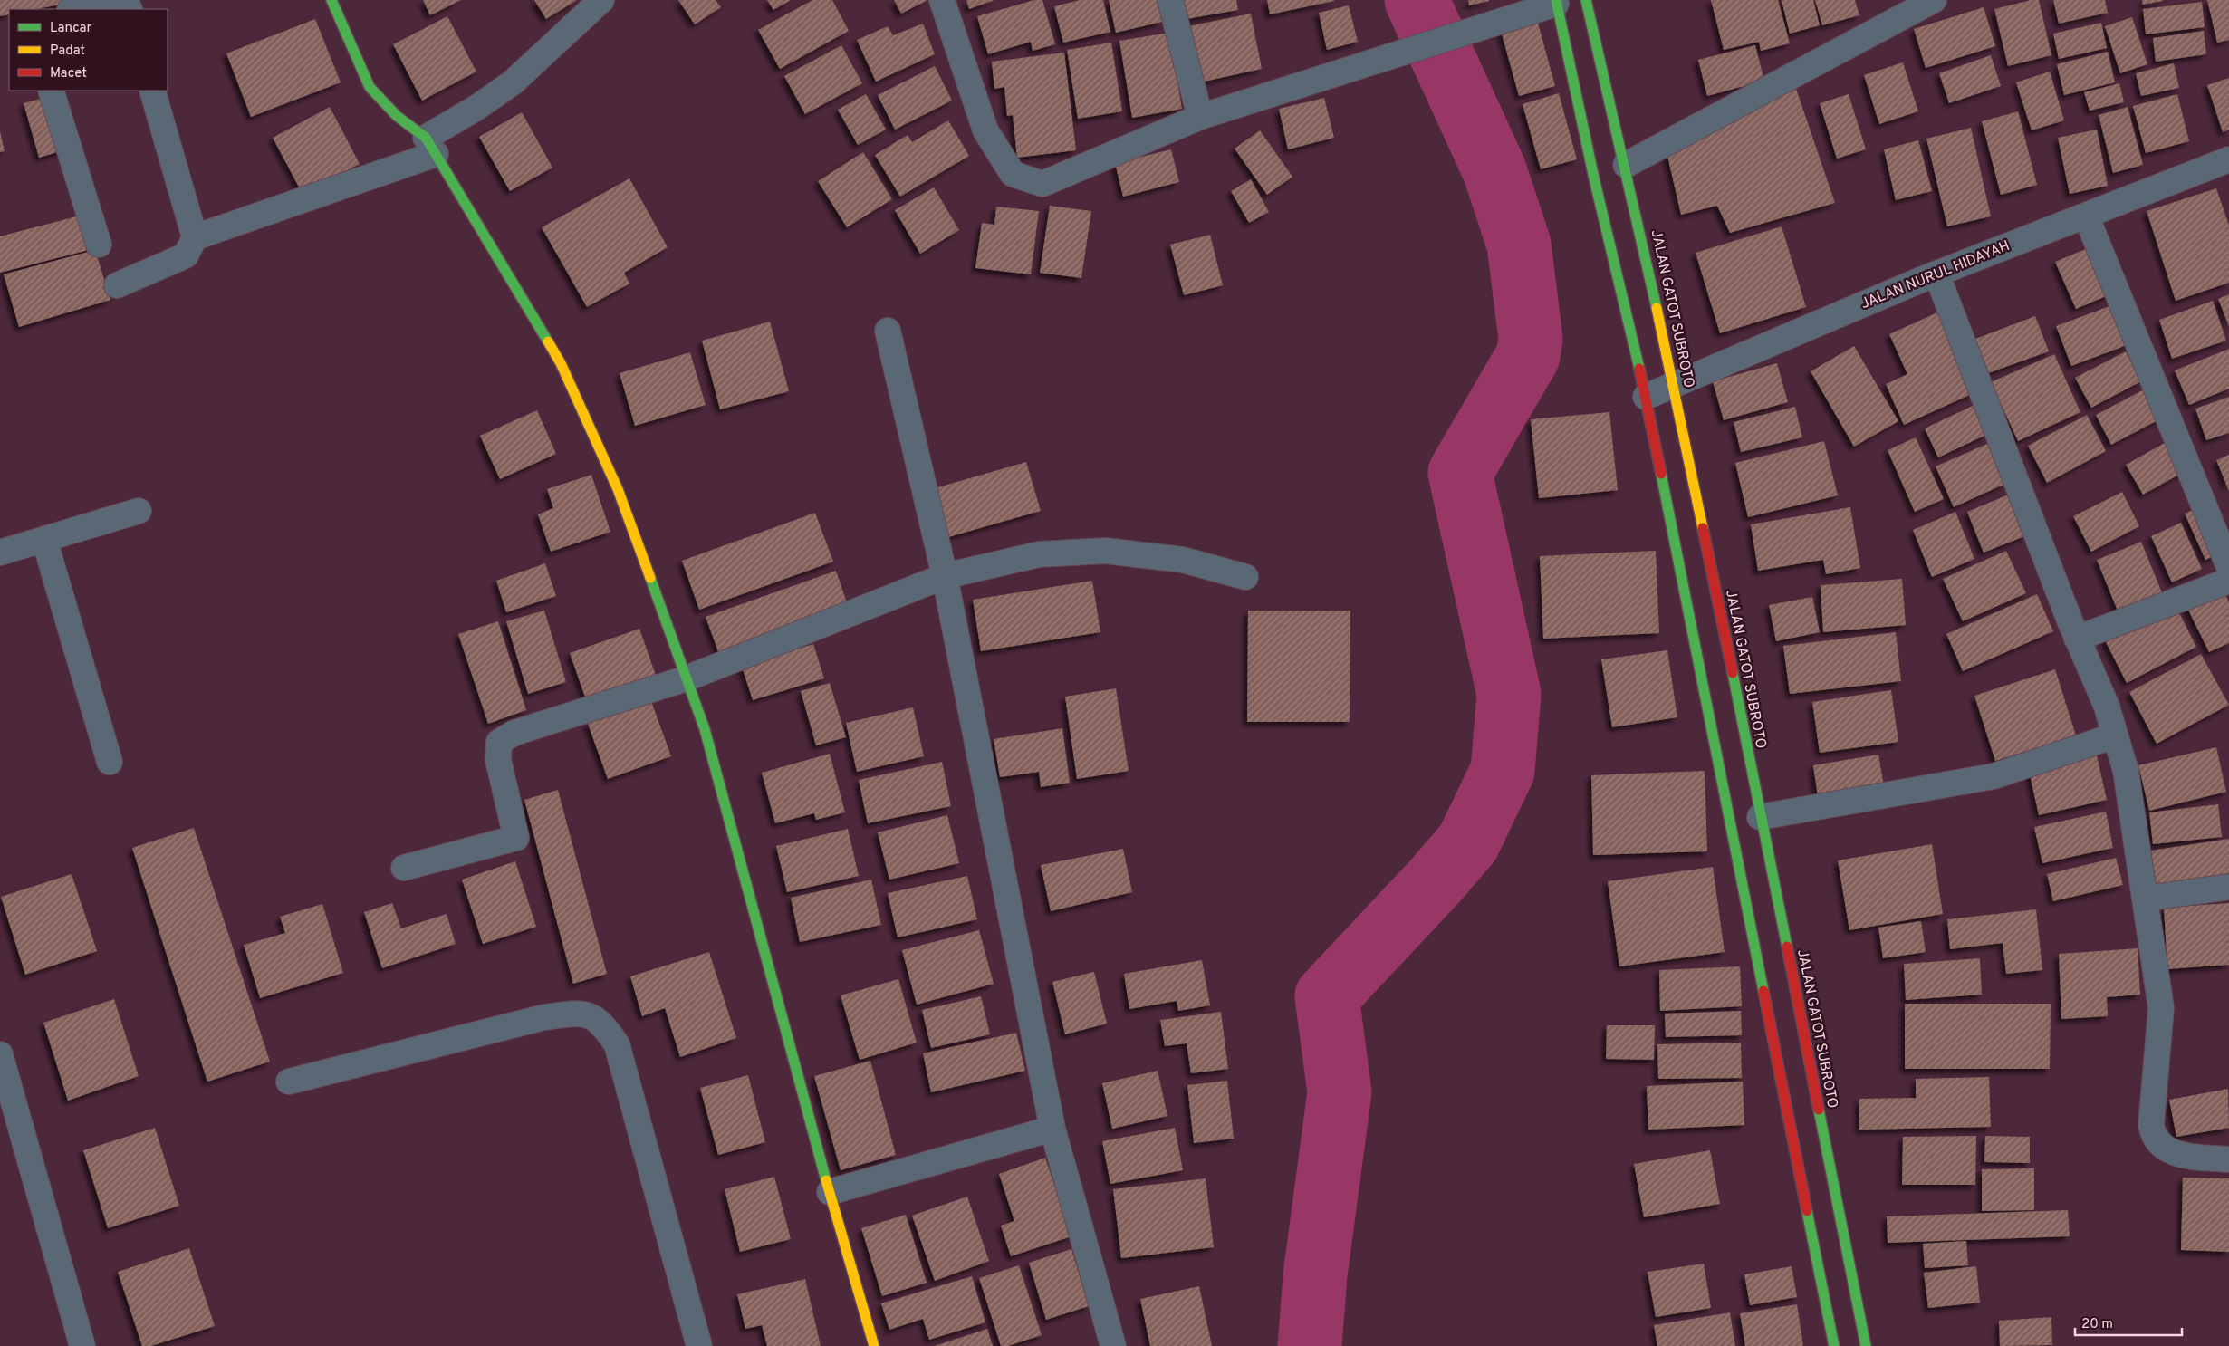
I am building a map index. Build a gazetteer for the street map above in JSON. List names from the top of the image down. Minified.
{"streets":{"street":["JALAN NURUL HIDAYAH","JALAN GATOT SUBROTO"]},"crossings":[["JALAN NURUL HIDAYAH","JALAN GATOT SUBROTO"]],"legend":["Lancar","Padat","Macet"],"scale_bar":"20 m"}
